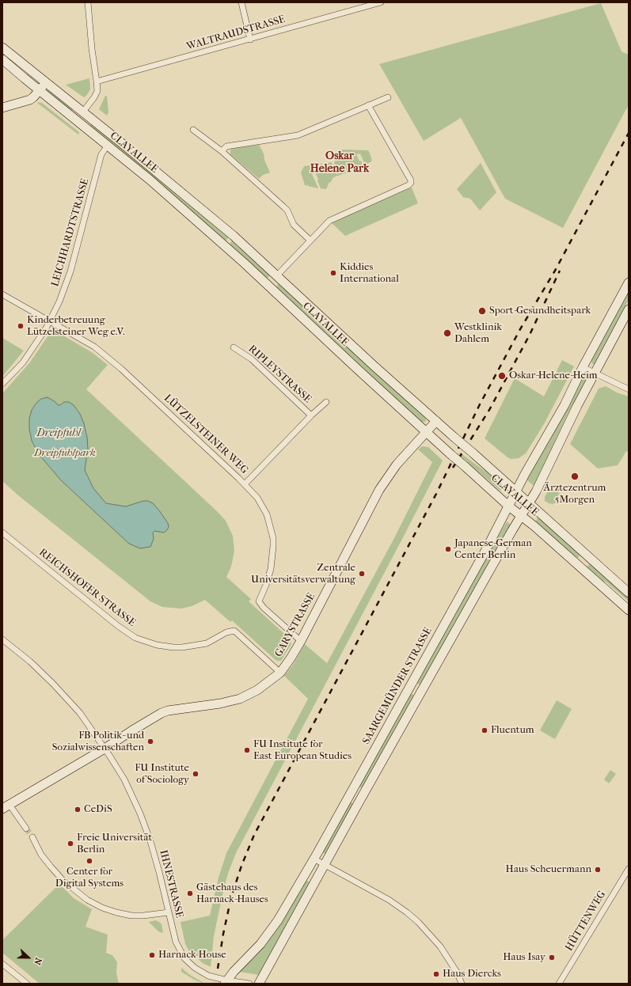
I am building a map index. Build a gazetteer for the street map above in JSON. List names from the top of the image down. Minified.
{"streets":{"main road":["CLAYALLEE","GARYSTRASSE","SAARGEMÜNDER STRASSE"],"street":["WALTRAUDSTRASSE","LEICHHARDTSTRASSE","RIPLEYSTRASSE","LÜTZELSTEINER WEG","REICHSHOFER STRASSE","IHNESTRASSE","HÜTTENWEG"]},"crossings":[["CLAYALLEE","LEICHHARDTSTRASSE"],["CLAYALLEE","GARYSTRASSE"],["CLAYALLEE","SAARGEMÜNDER STRASSE"],["LEICHHARDTSTRASSE","LÜTZELSTEINER WEG"],["RIPLEYSTRASSE","LÜTZELSTEINER WEG"],["LÜTZELSTEINER WEG","GARYSTRASSE"],["REICHSHOFER STRASSE","GARYSTRASSE"],["GARYSTRASSE","IHNESTRASSE"],["SAARGEMÜNDER STRASSE","IHNESTRASSE"]],"districts":["Oskar Helene Park"],"water":["Dreipfuhl"],"parks":["Dreipfuhlpark"],"places":["Kiddies International","Sport-Gesundheitspark","Kinderbetreuung Lützelsteiner Weg e.V.","Westklinik Dahlem","Oskar-Helene-Heim","Ärztezentrum 5Morgen","Japanese-German Center Berlin","Zentrale Universitätsverwaltung","Fluentum","FB Politik- und Sozialwissenschaften","FU Institute for East European Studies","FU Institute of Sociology","CeDiS","Freie Universität Berlin","Center for Digital Systems","Haus Scheuermann","Gästehaus des Harnack-Hauses","Harnack House","Haus Isay","Haus Diercks"],"north":"right"}
